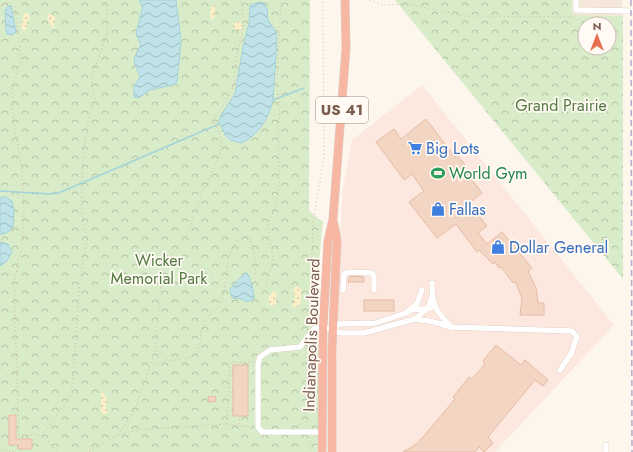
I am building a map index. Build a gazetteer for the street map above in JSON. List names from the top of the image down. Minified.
{"streets":{"highway":["US 41","Indianapolis Boulevard"]},"parks":["Grand Prairie","Wicker Memorial Park"],"places":{"supermarket":["Big Lots"],"sports":["World Gym"],"shop":["Fallas","Dollar General"]},"north":"top"}
